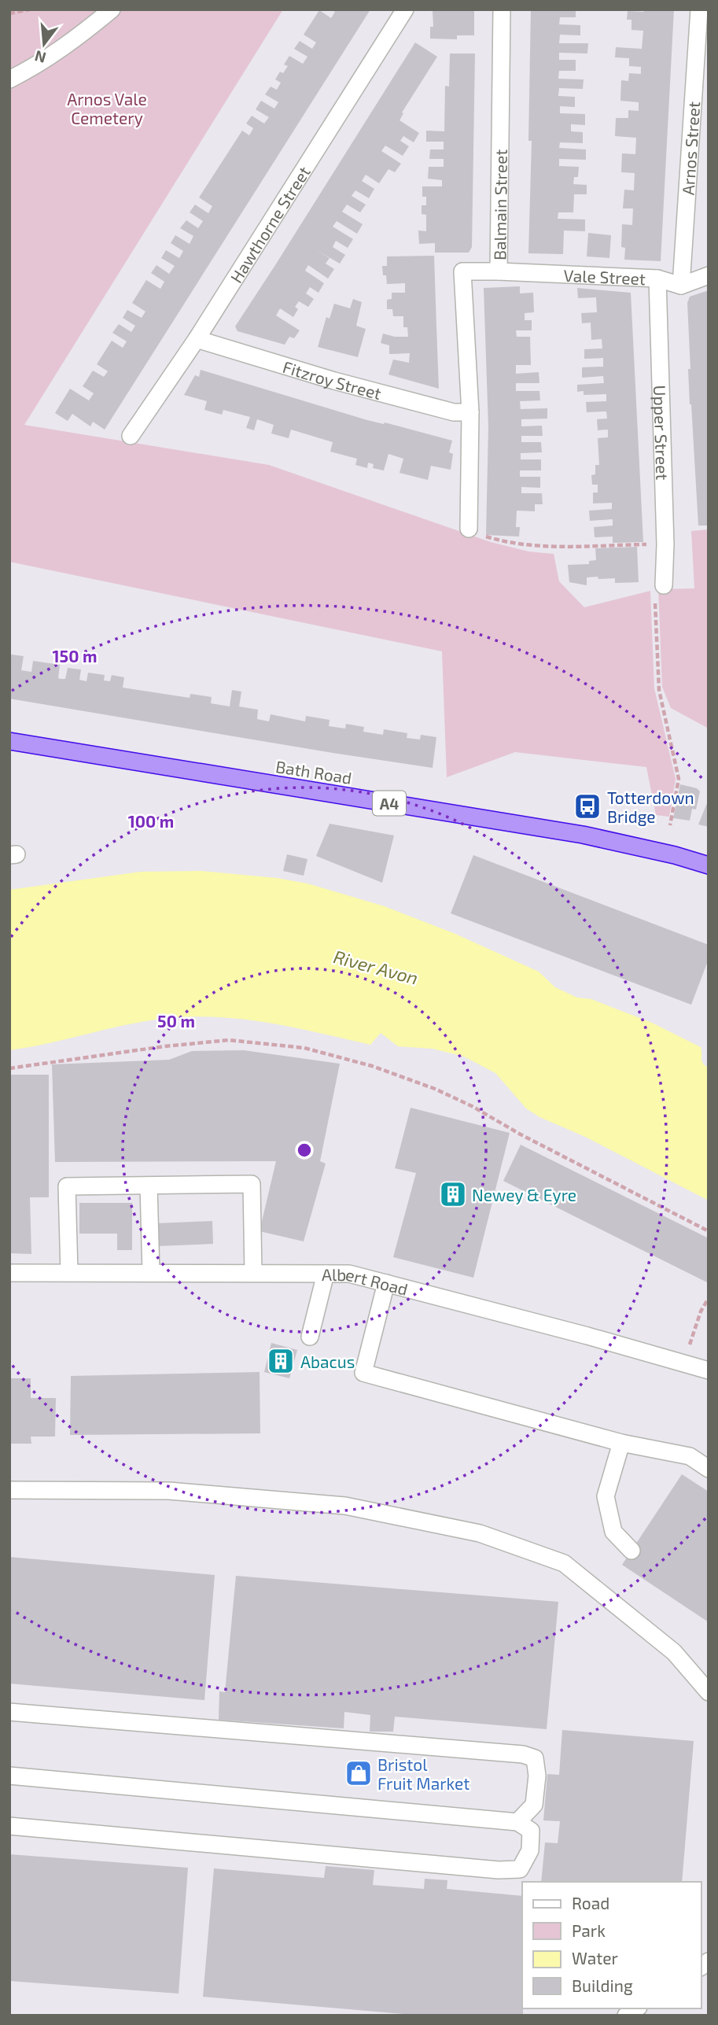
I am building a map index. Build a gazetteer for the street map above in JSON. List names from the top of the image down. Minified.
{"streets":{"highway":["Bath Road","A4"],"street":["Arnos Street","Balmain Street","Hawthorne Street","Vale Street","Fitzroy Street","Upper Street","Albert Road"]},"crossings":[["Arnos Street","Vale Street"],["Balmain Street","Vale Street"],["Balmain Street","Fitzroy Street"],["Hawthorne Street","Fitzroy Street"],["Vale Street","Upper Street"]],"water":["River Avon"],"parks":["Arnos Vale Cemetery"],"places":{"bus stop":["Totterdown Bridge"],"building":["Newey & Eyre","Abacus"],"shop":["Bristol Fruit Market"]},"legend":["Road","Park","Water","Building"],"north":"bottom","rings":["150 m","100 m","50 m"]}
